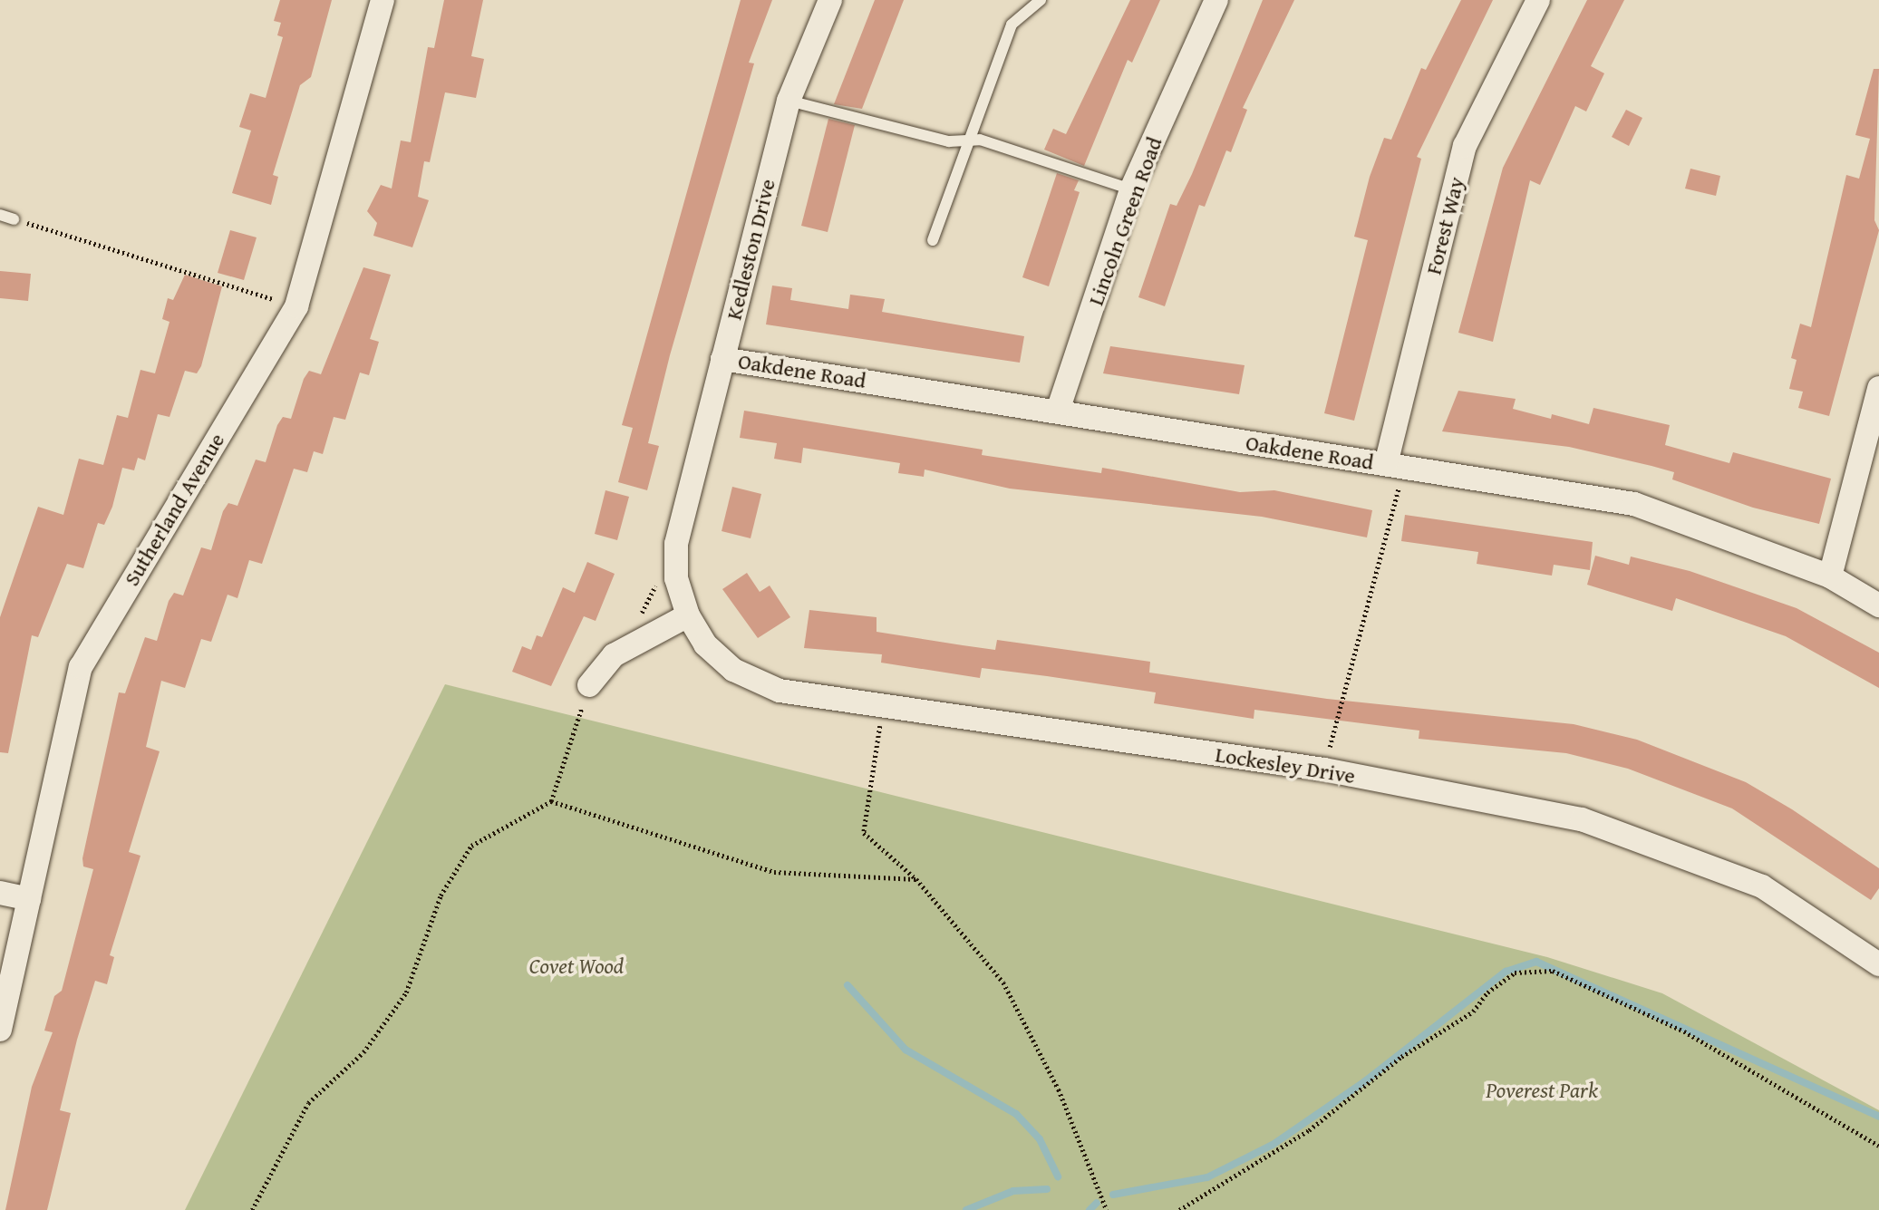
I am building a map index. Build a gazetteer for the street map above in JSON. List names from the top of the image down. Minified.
{"streets":{"street":["Lincoln Green Road","Forest Way","Kedleston Drive","Oakdene Road","Sutherland Avenue","Lockesley Drive"]},"crossings":[["Lincoln Green Road","Oakdene Road"],["Forest Way","Oakdene Road"],["Kedleston Drive","Oakdene Road"],["Kedleston Drive","Lockesley Drive"]],"parks":["Covet Wood","Poverest Park"]}
